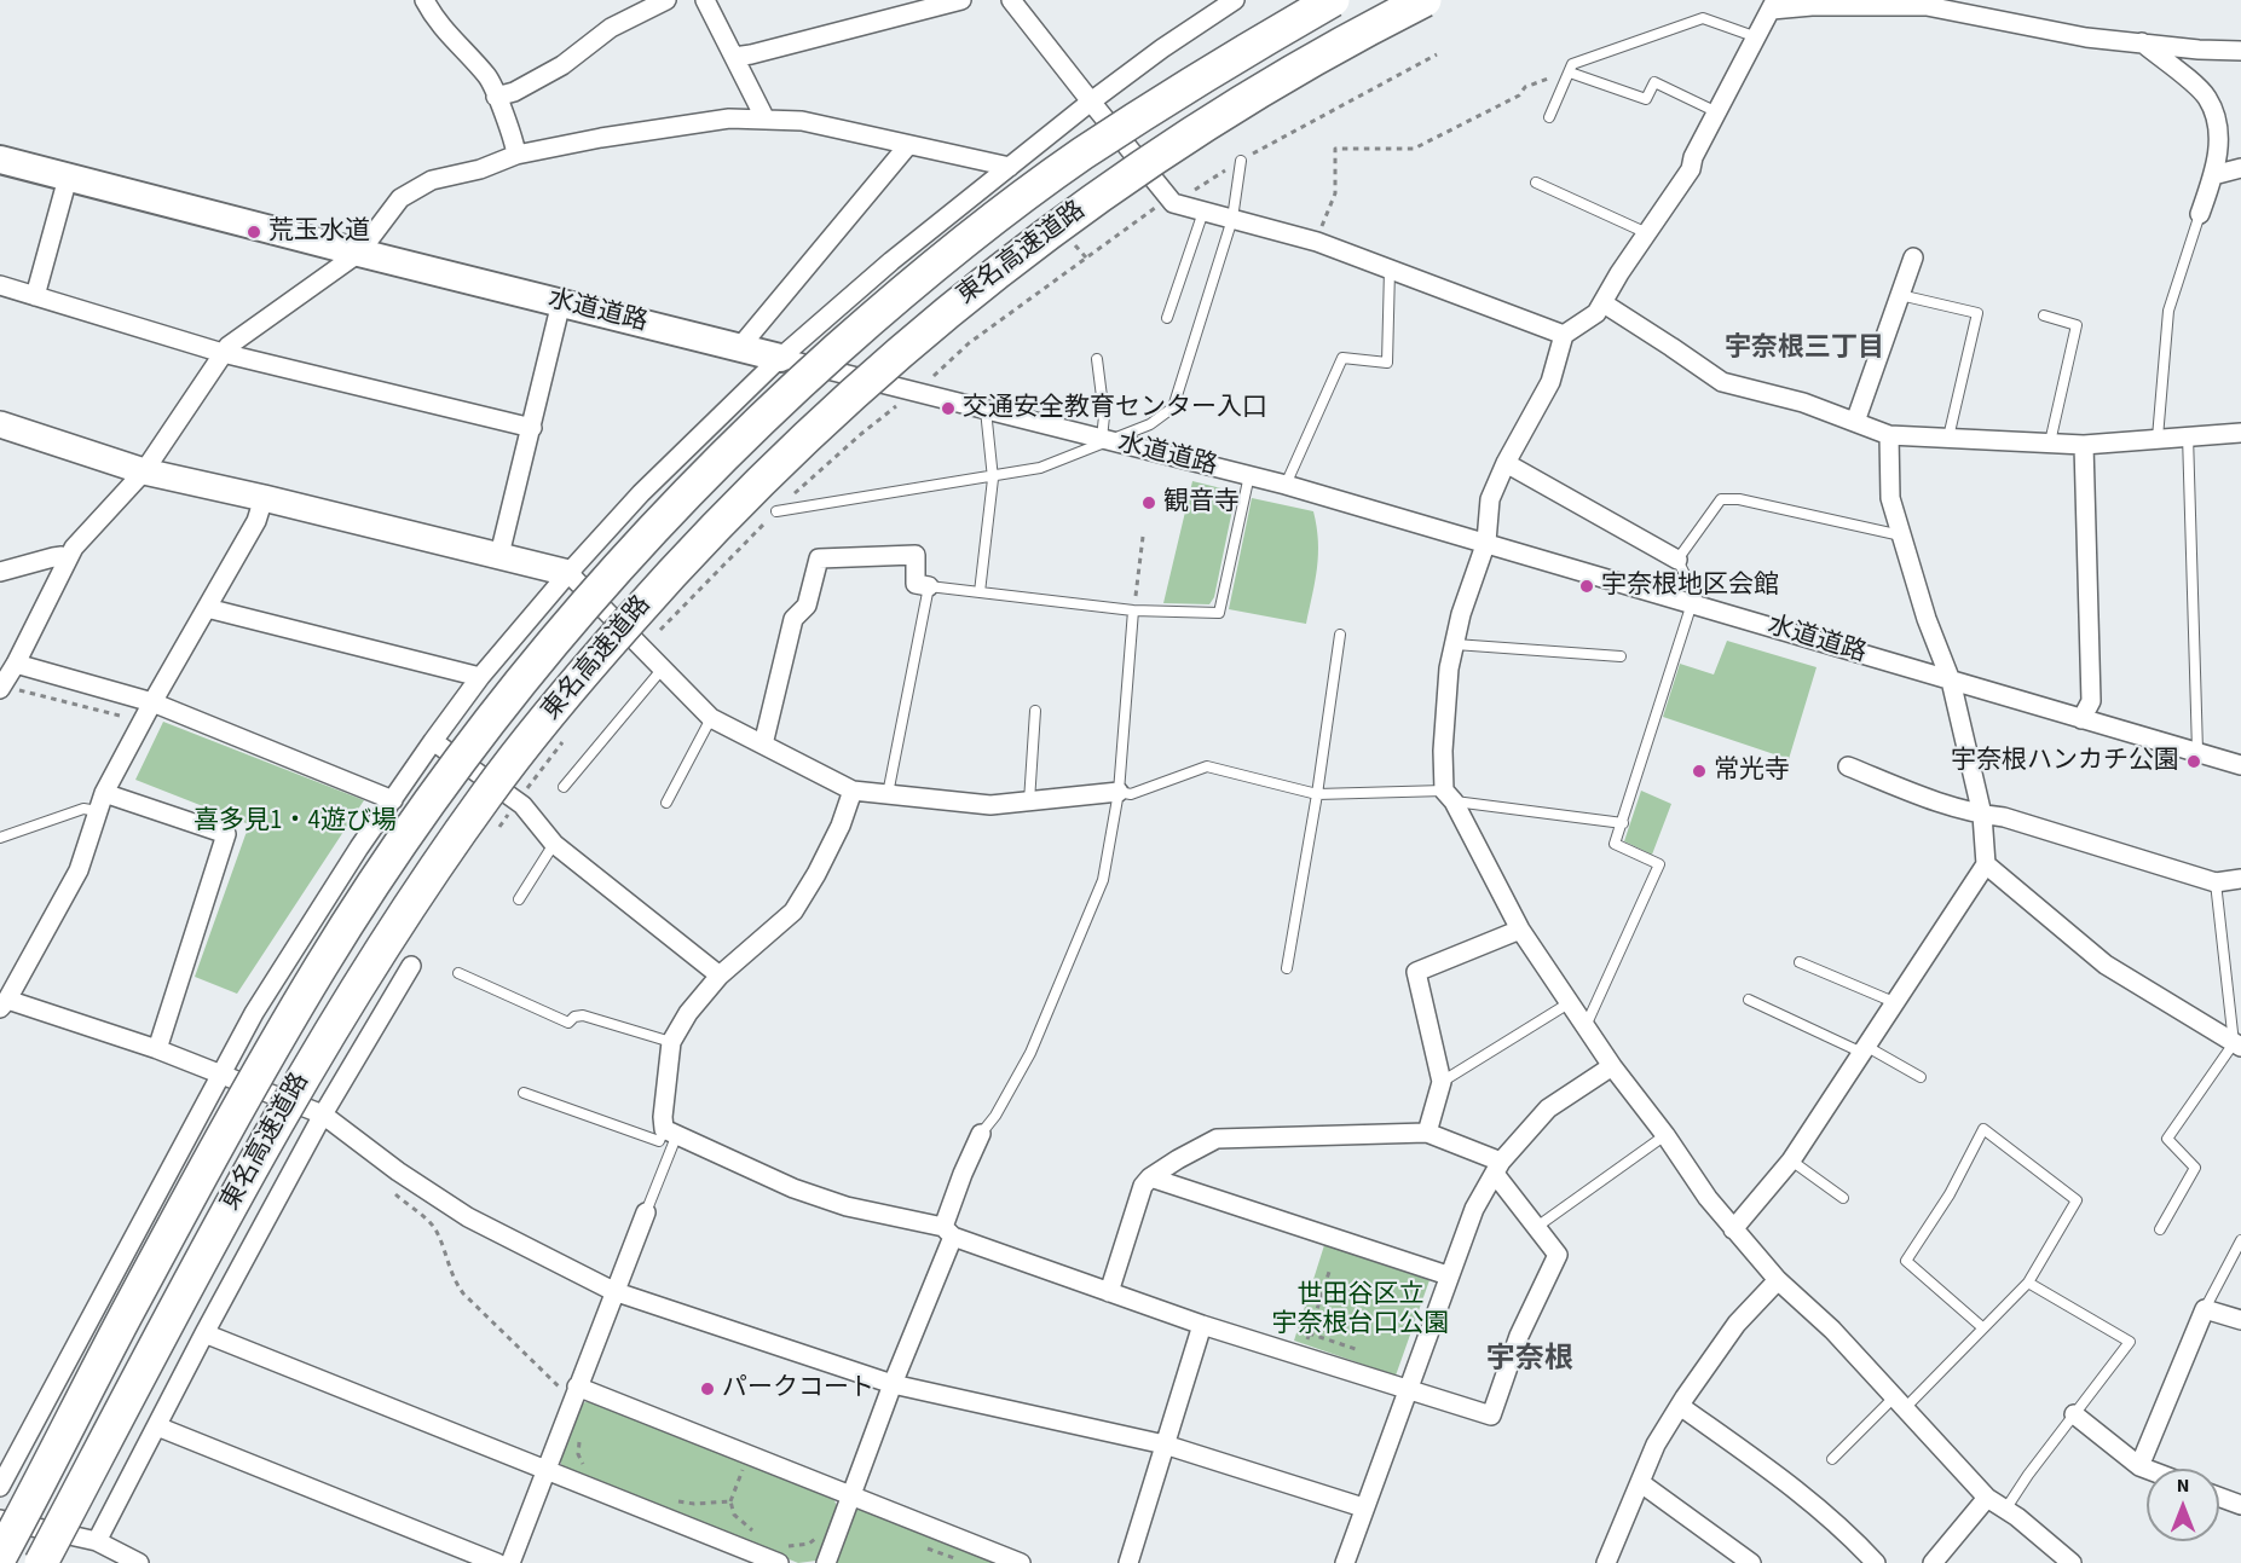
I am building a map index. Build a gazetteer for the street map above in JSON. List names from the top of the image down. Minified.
{"streets":{"highway":["東名高速道路"],"main road":["水道道路"]},"districts":["宇奈根三丁目","宇奈根"],"parks":["喜多見1・4遊び場","世田谷区立 宇奈根台口公園"],"places":["荒玉水道","交通安全教育センター入口","観音寺","宇奈根地区会館","宇奈根ハンカチ公園","常光寺","パークコート"],"north":"top"}
